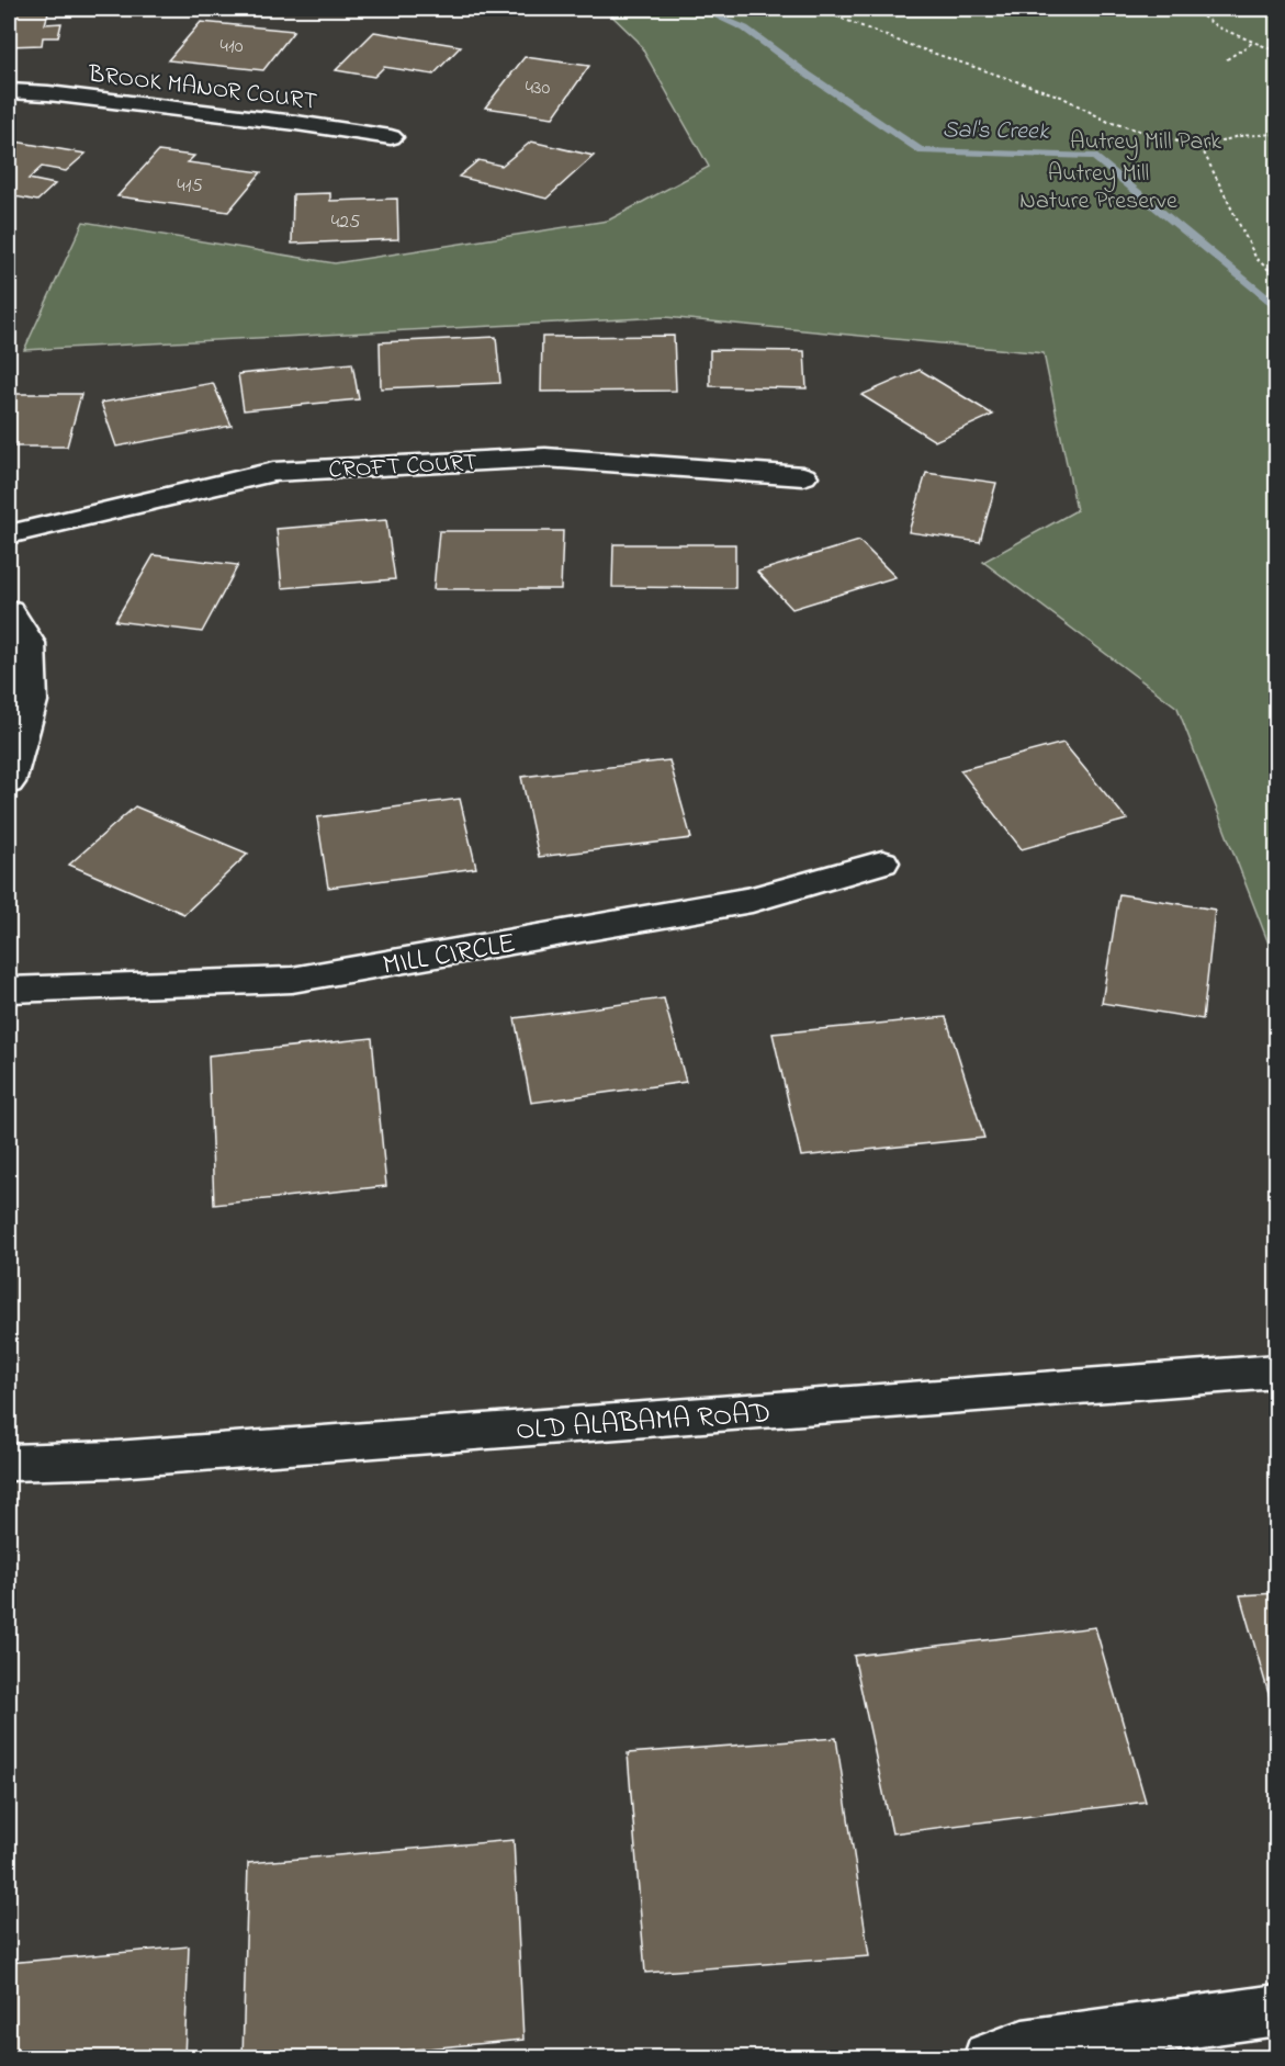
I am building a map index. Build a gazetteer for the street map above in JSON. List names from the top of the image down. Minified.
{"streets":{"street":["BROOK MANOR COURT","CROFT COURT","MILL CIRCLE","OLD ALABAMA ROAD"]},"water":["Sal's Creek"],"parks":["Autrey Mill Park","Autrey Mill Nature Preserve"],"house_numbers":["410","430","415","425"]}
